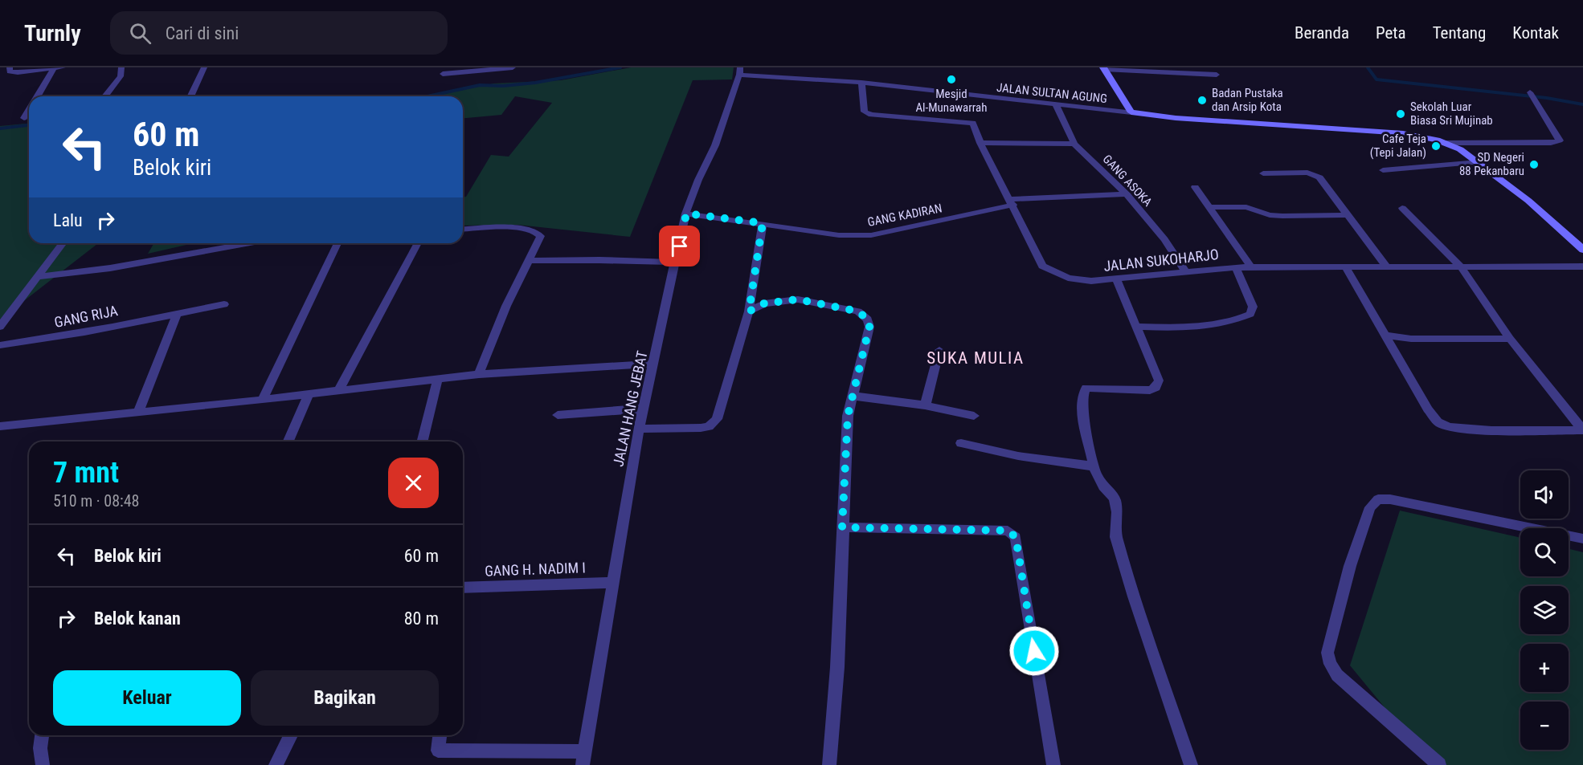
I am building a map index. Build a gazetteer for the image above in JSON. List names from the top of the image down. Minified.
{"streets":{"street":["JALAN SULTAN AGUNG","GANG ASOKA","GANG KADIRAN","JALAN SUKOHARJO","GANG RIJA","JALAN HANG JEBAT","GANG H. NADIM I"]},"crossings":[["JALAN SULTAN AGUNG","GANG ASOKA"],["JALAN SULTAN AGUNG","JALAN SUKOHARJO"],["JALAN SULTAN AGUNG","JALAN HANG JEBAT"],["GANG ASOKA","GANG KADIRAN"],["GANG ASOKA","JALAN SUKOHARJO"],["GANG KADIRAN","JALAN SUKOHARJO"],["GANG KADIRAN","JALAN HANG JEBAT"],["JALAN HANG JEBAT","GANG H. NADIM I"]],"districts":["SUKA MULIA"],"places":["Mesjid Al-Munawarrah","Badan Pustaka dan Arsip Kota","Sekolah Luar Biasa Sri Mujinab","Cafe Teja (Tepi Jalan)","SD Negeri 88 Pekanbaru"],"page":{"header":"Turnly","search":"Cari di sini","nav":["Beranda","Peta","Tentang","Kontak"],"turn":["60 m","Belok kiri"],"then":"Lalu","heading":["7 mnt","510 m · 08:48"],"map_buttons":["+","−"],"list":[{"name":"Belok kiri","value":"60 m"},{"name":"Belok kanan","value":"80 m"}],"buttons":["Keluar","Bagikan"]}}
